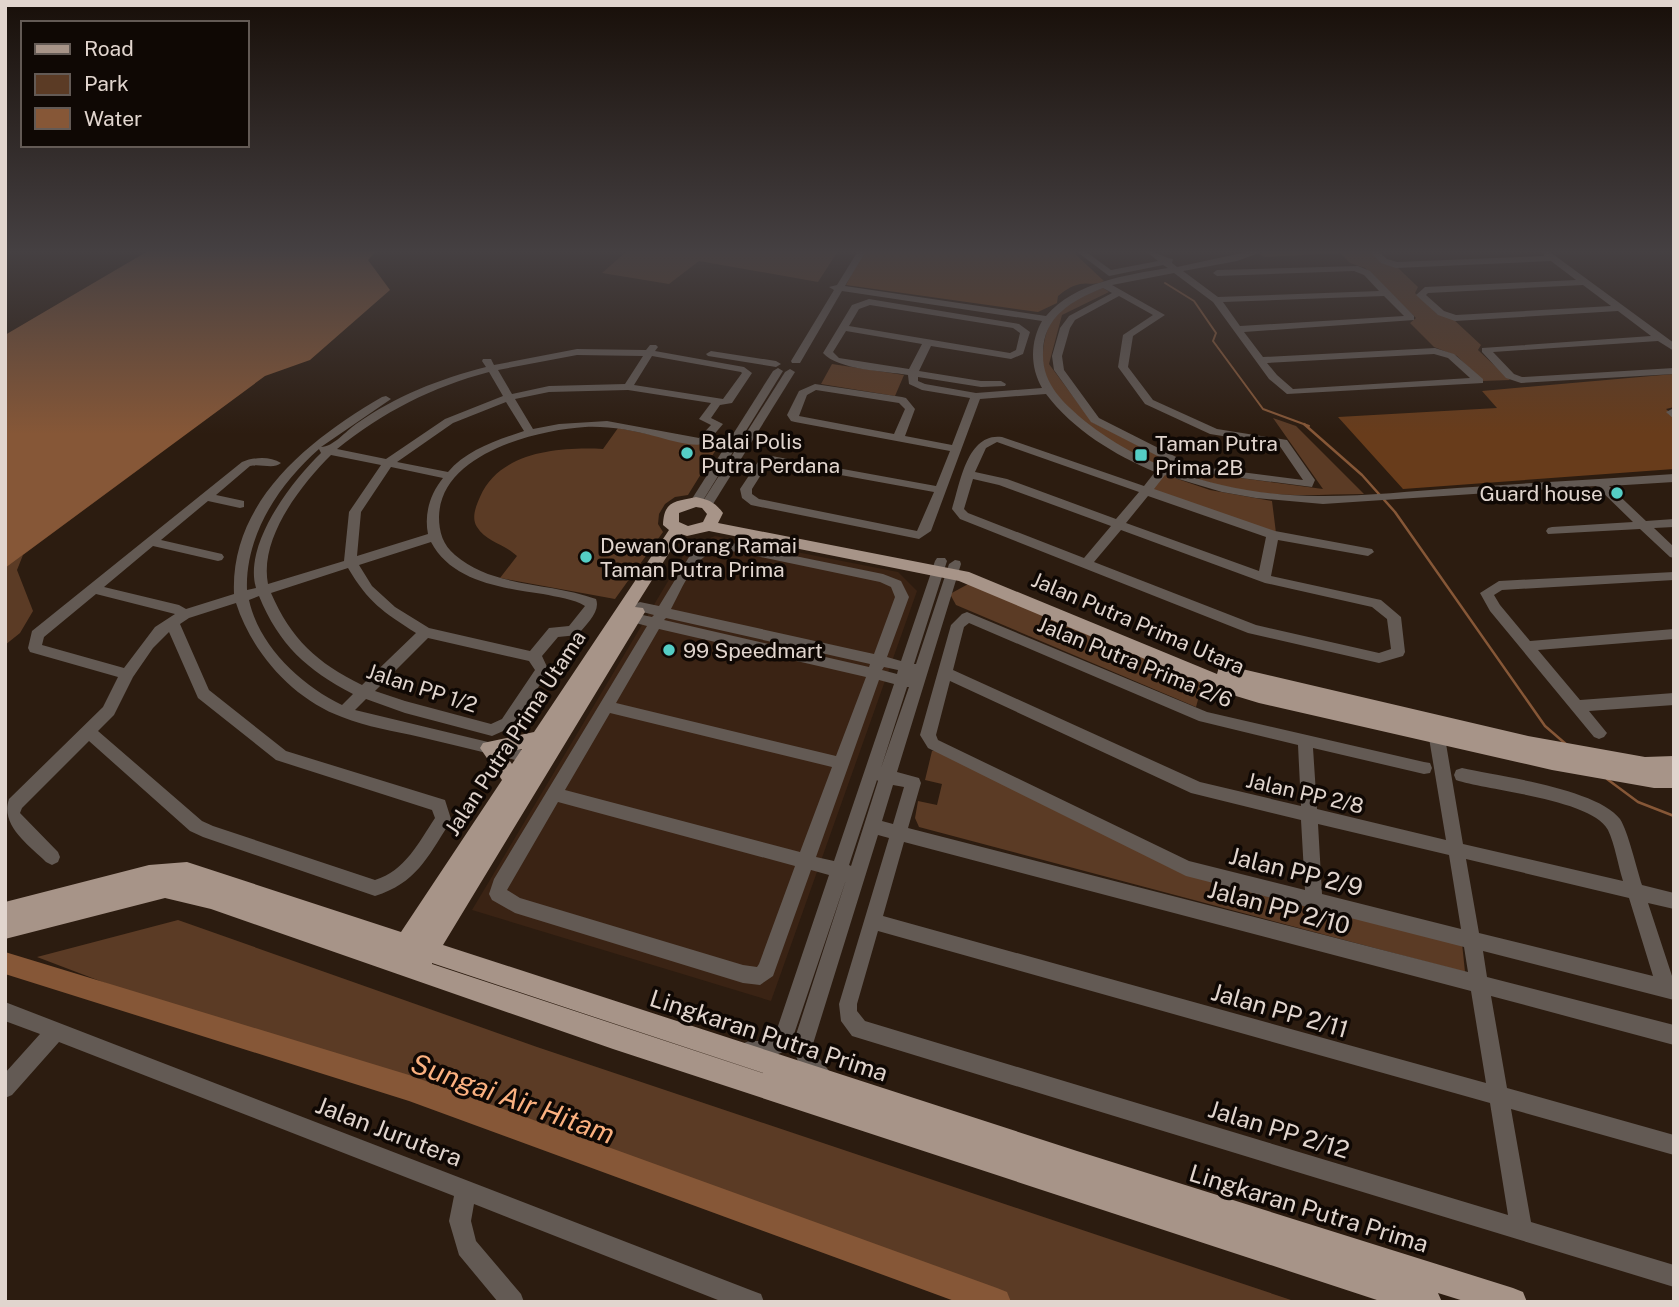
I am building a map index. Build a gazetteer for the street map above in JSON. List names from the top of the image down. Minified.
{"streets":{"main road":["Jalan Putra Prima Utara","Jalan Putra Prima Utama","Lingkaran Putra Prima"],"street":["Jalan Putra Prima 2/6","Jalan PP 1/2","Jalan PP 2/8","Jalan PP 2/9","Jalan PP 2/10","Jalan PP 2/11","Jalan PP 2/12","Jalan Jurutera"]},"crossings":[["Jalan Putra Prima 2/6","Jalan PP 2/8"],["Jalan Putra Prima 2/6","Jalan PP 2/9"],["Jalan Putra Prima Utama","Lingkaran Putra Prima"],["Jalan PP 2/8","Jalan PP 2/9"],["Jalan PP 2/11","Jalan PP 2/12"]],"water":["Sungai Air Hitam"],"places":{"other":["Balai Polis Putra Perdana","Guard house","Dewan Orang Ramai Taman Putra Prima","99 Speedmart"],"transit":["Taman Putra Prima 2B"]},"legend":["Road","Park","Water"]}
